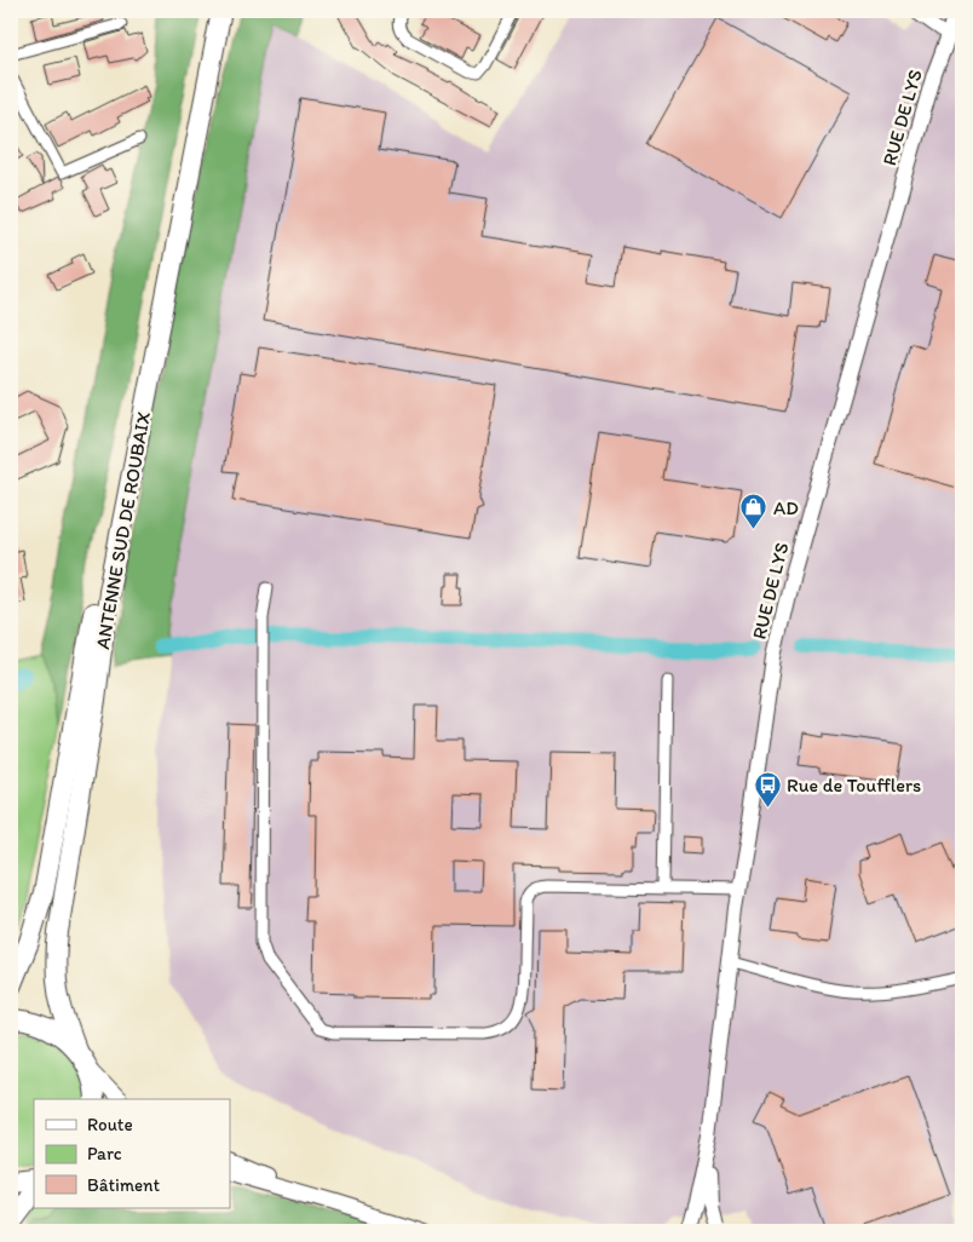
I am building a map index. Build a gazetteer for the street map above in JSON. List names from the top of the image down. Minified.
{"streets":{"highway":["ANTENNE SUD DE ROUBAIX"],"street":["RUE DE LYS"]},"places":{"shop":["AD"],"bus stop":["Rue de Toufflers"]},"legend":["Route","Parc","Bâtiment"]}
